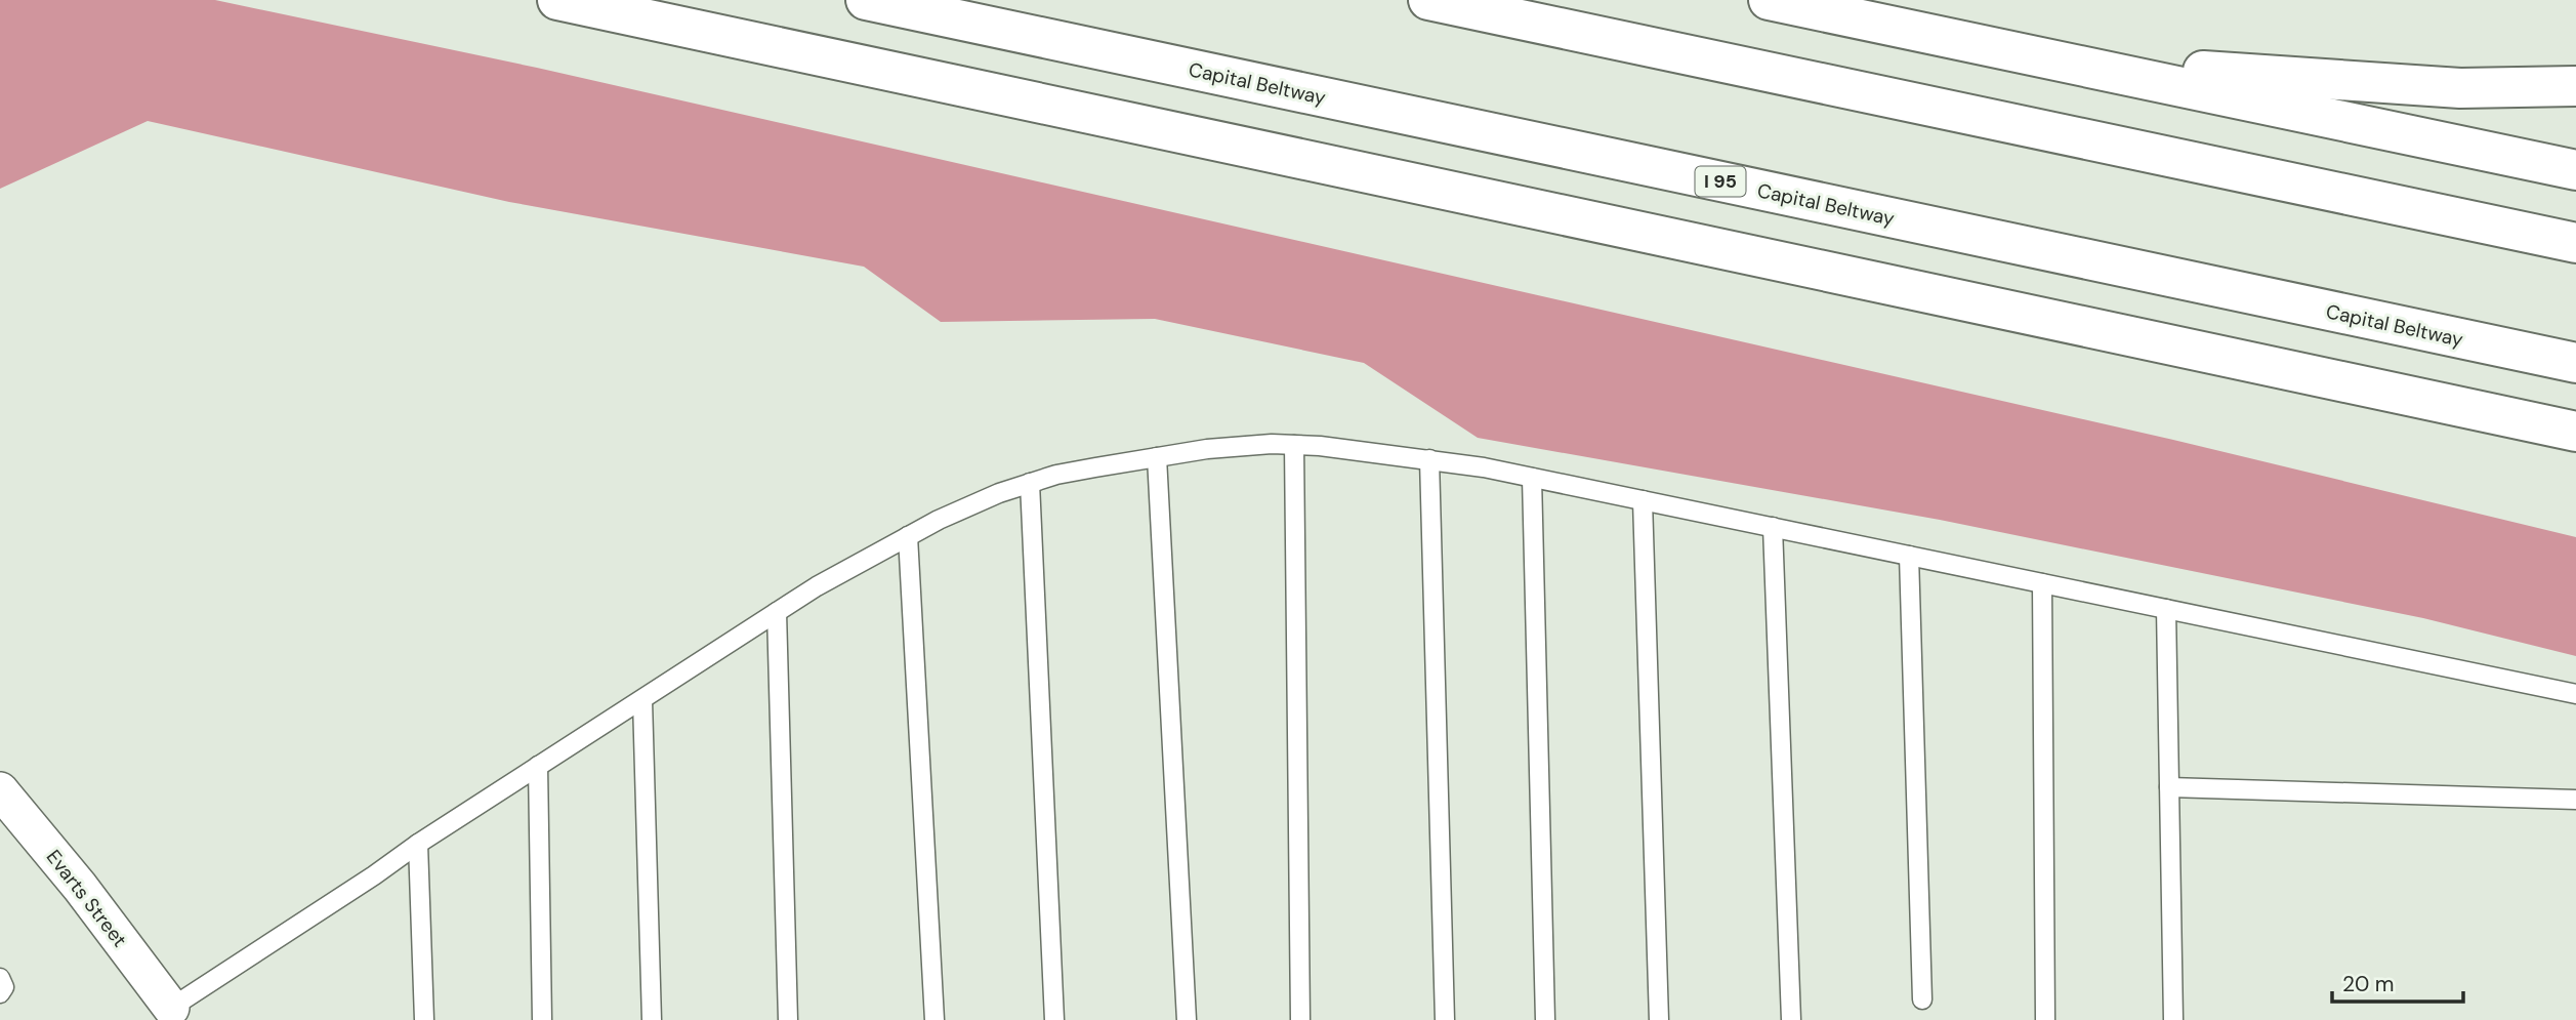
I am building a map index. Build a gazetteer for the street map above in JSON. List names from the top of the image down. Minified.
{"streets":{"highway":["Capital Beltway","I 95"],"street":["Evarts Street"]},"scale_bar":"20 m"}
